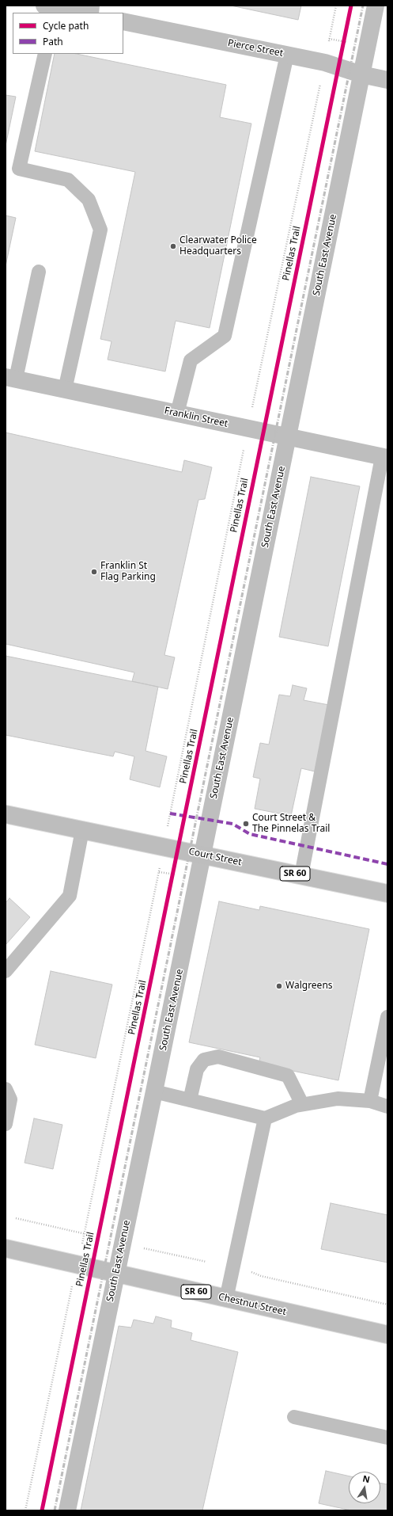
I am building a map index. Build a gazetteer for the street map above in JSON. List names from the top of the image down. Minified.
{"streets":{"main road":["Court Street","SR 60","Chestnut Street"],"street":["Pierce Street","South East Avenue","Franklin Street"],"cycle path":["Pinellas Trail"]},"crossings":[["Pierce Street","Pinellas Trail"],["Pierce Street","South East Avenue"],["Pinellas Trail","Franklin Street"],["Pinellas Trail","Court Street"],["Pinellas Trail","Chestnut Street"],["South East Avenue","Franklin Street"],["South East Avenue","Court Street"],["South East Avenue","Chestnut Street"]],"places":["Clearwater Police Headquarters","Franklin St Flag Parking","Court Street & The Pinnelas Trail","Walgreens"],"legend":["Cycle path","Path"],"north":"top"}
